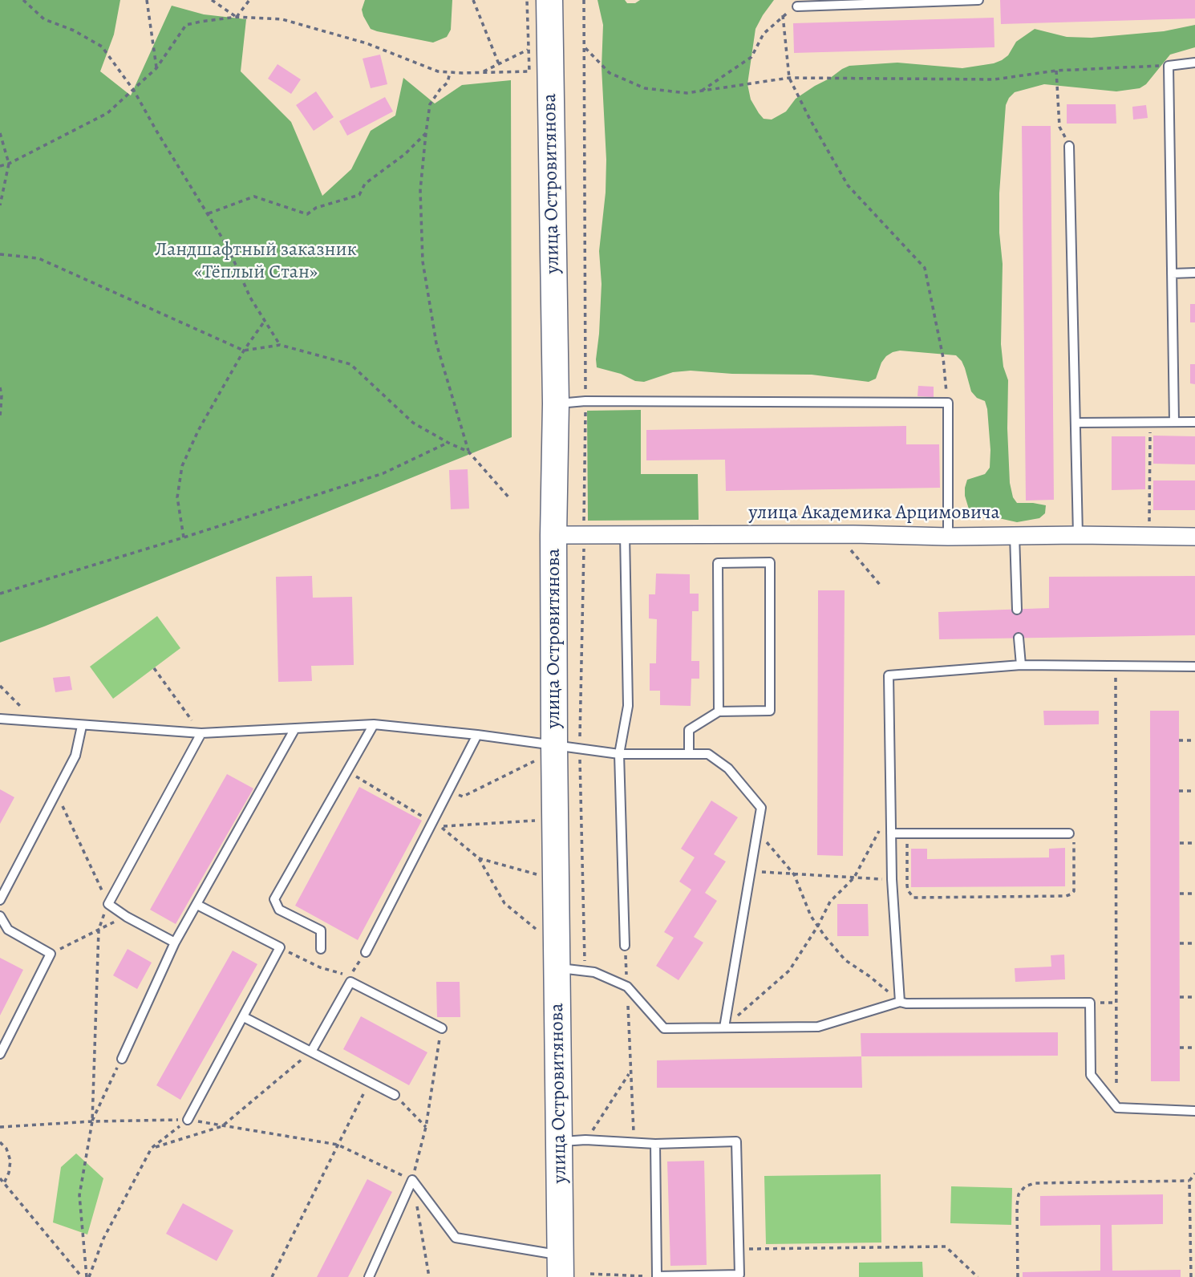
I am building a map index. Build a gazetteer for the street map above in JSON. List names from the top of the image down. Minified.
{"streets":{"main road":["улица Островитянова"],"street":["улица Академика Арцимовича"]},"crossings":[["улица Островитянова","улица Академика Арцимовича"]],"parks":["Ландшафтный заказник «Тёплый Стан»"]}
